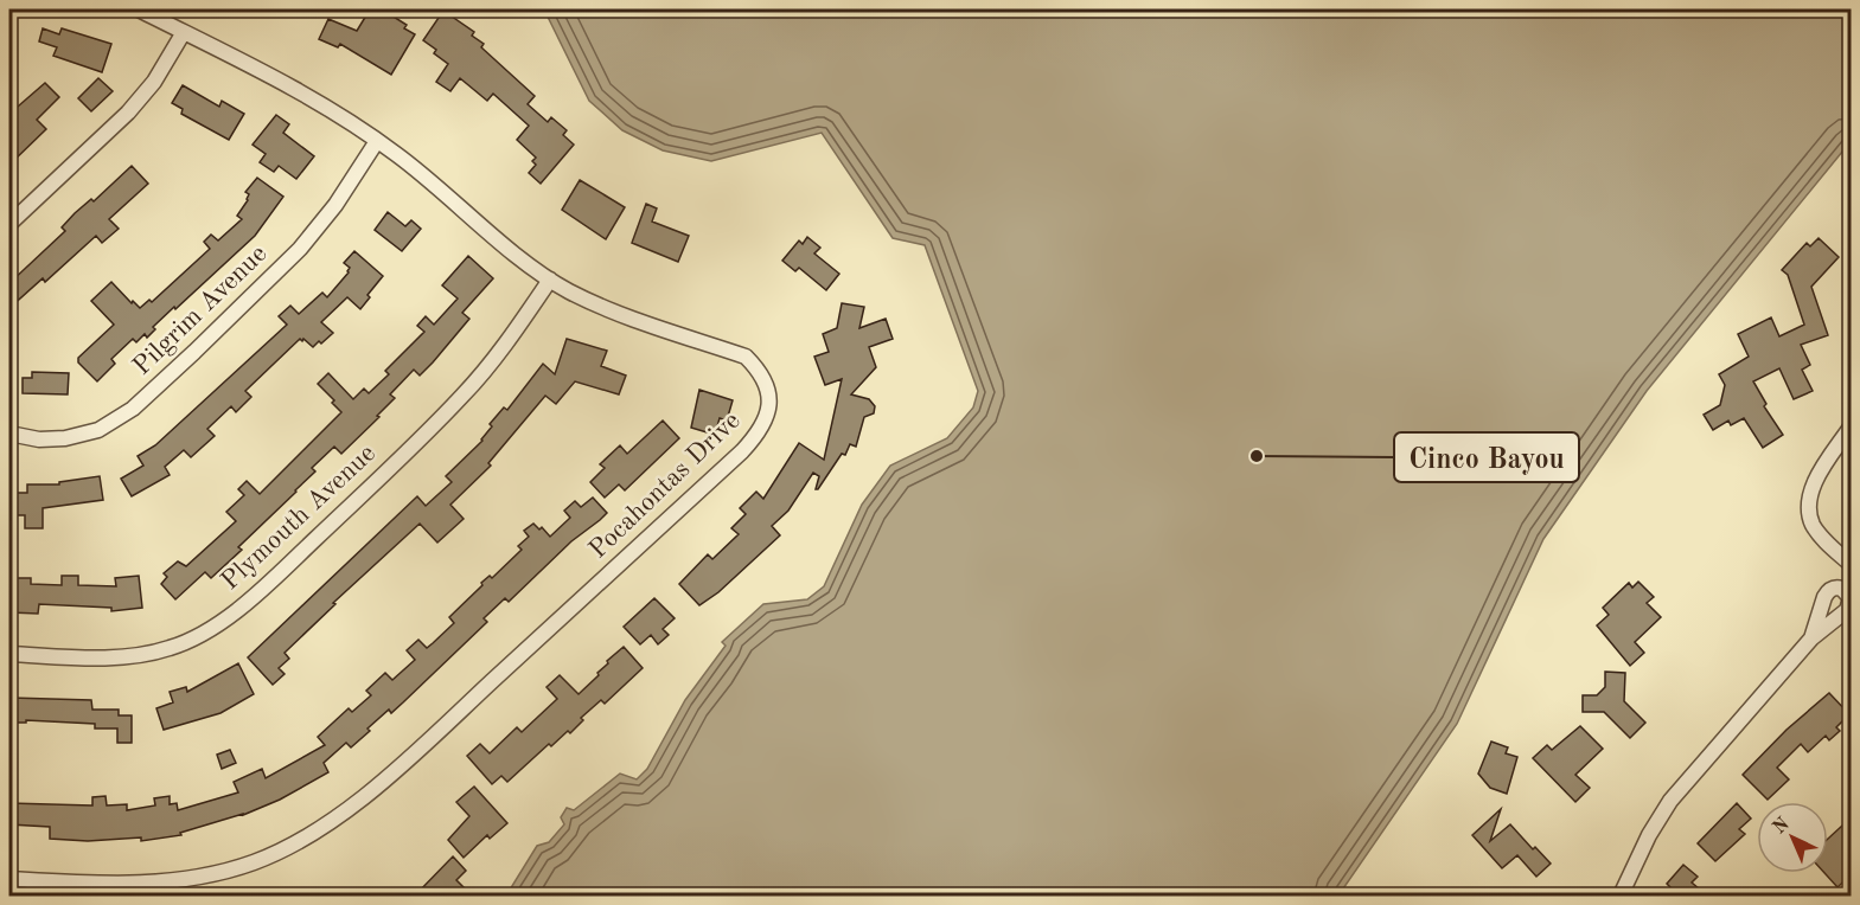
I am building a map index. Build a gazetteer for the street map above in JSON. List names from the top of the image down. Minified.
{"streets":{"street":["Pilgrim Avenue","Pocahontas Drive","Plymouth Avenue"]},"crossings":[["Pilgrim Avenue","Pocahontas Drive"],["Pocahontas Drive","Plymouth Avenue"]],"places":["Cinco Bayou"],"north":"top left"}
